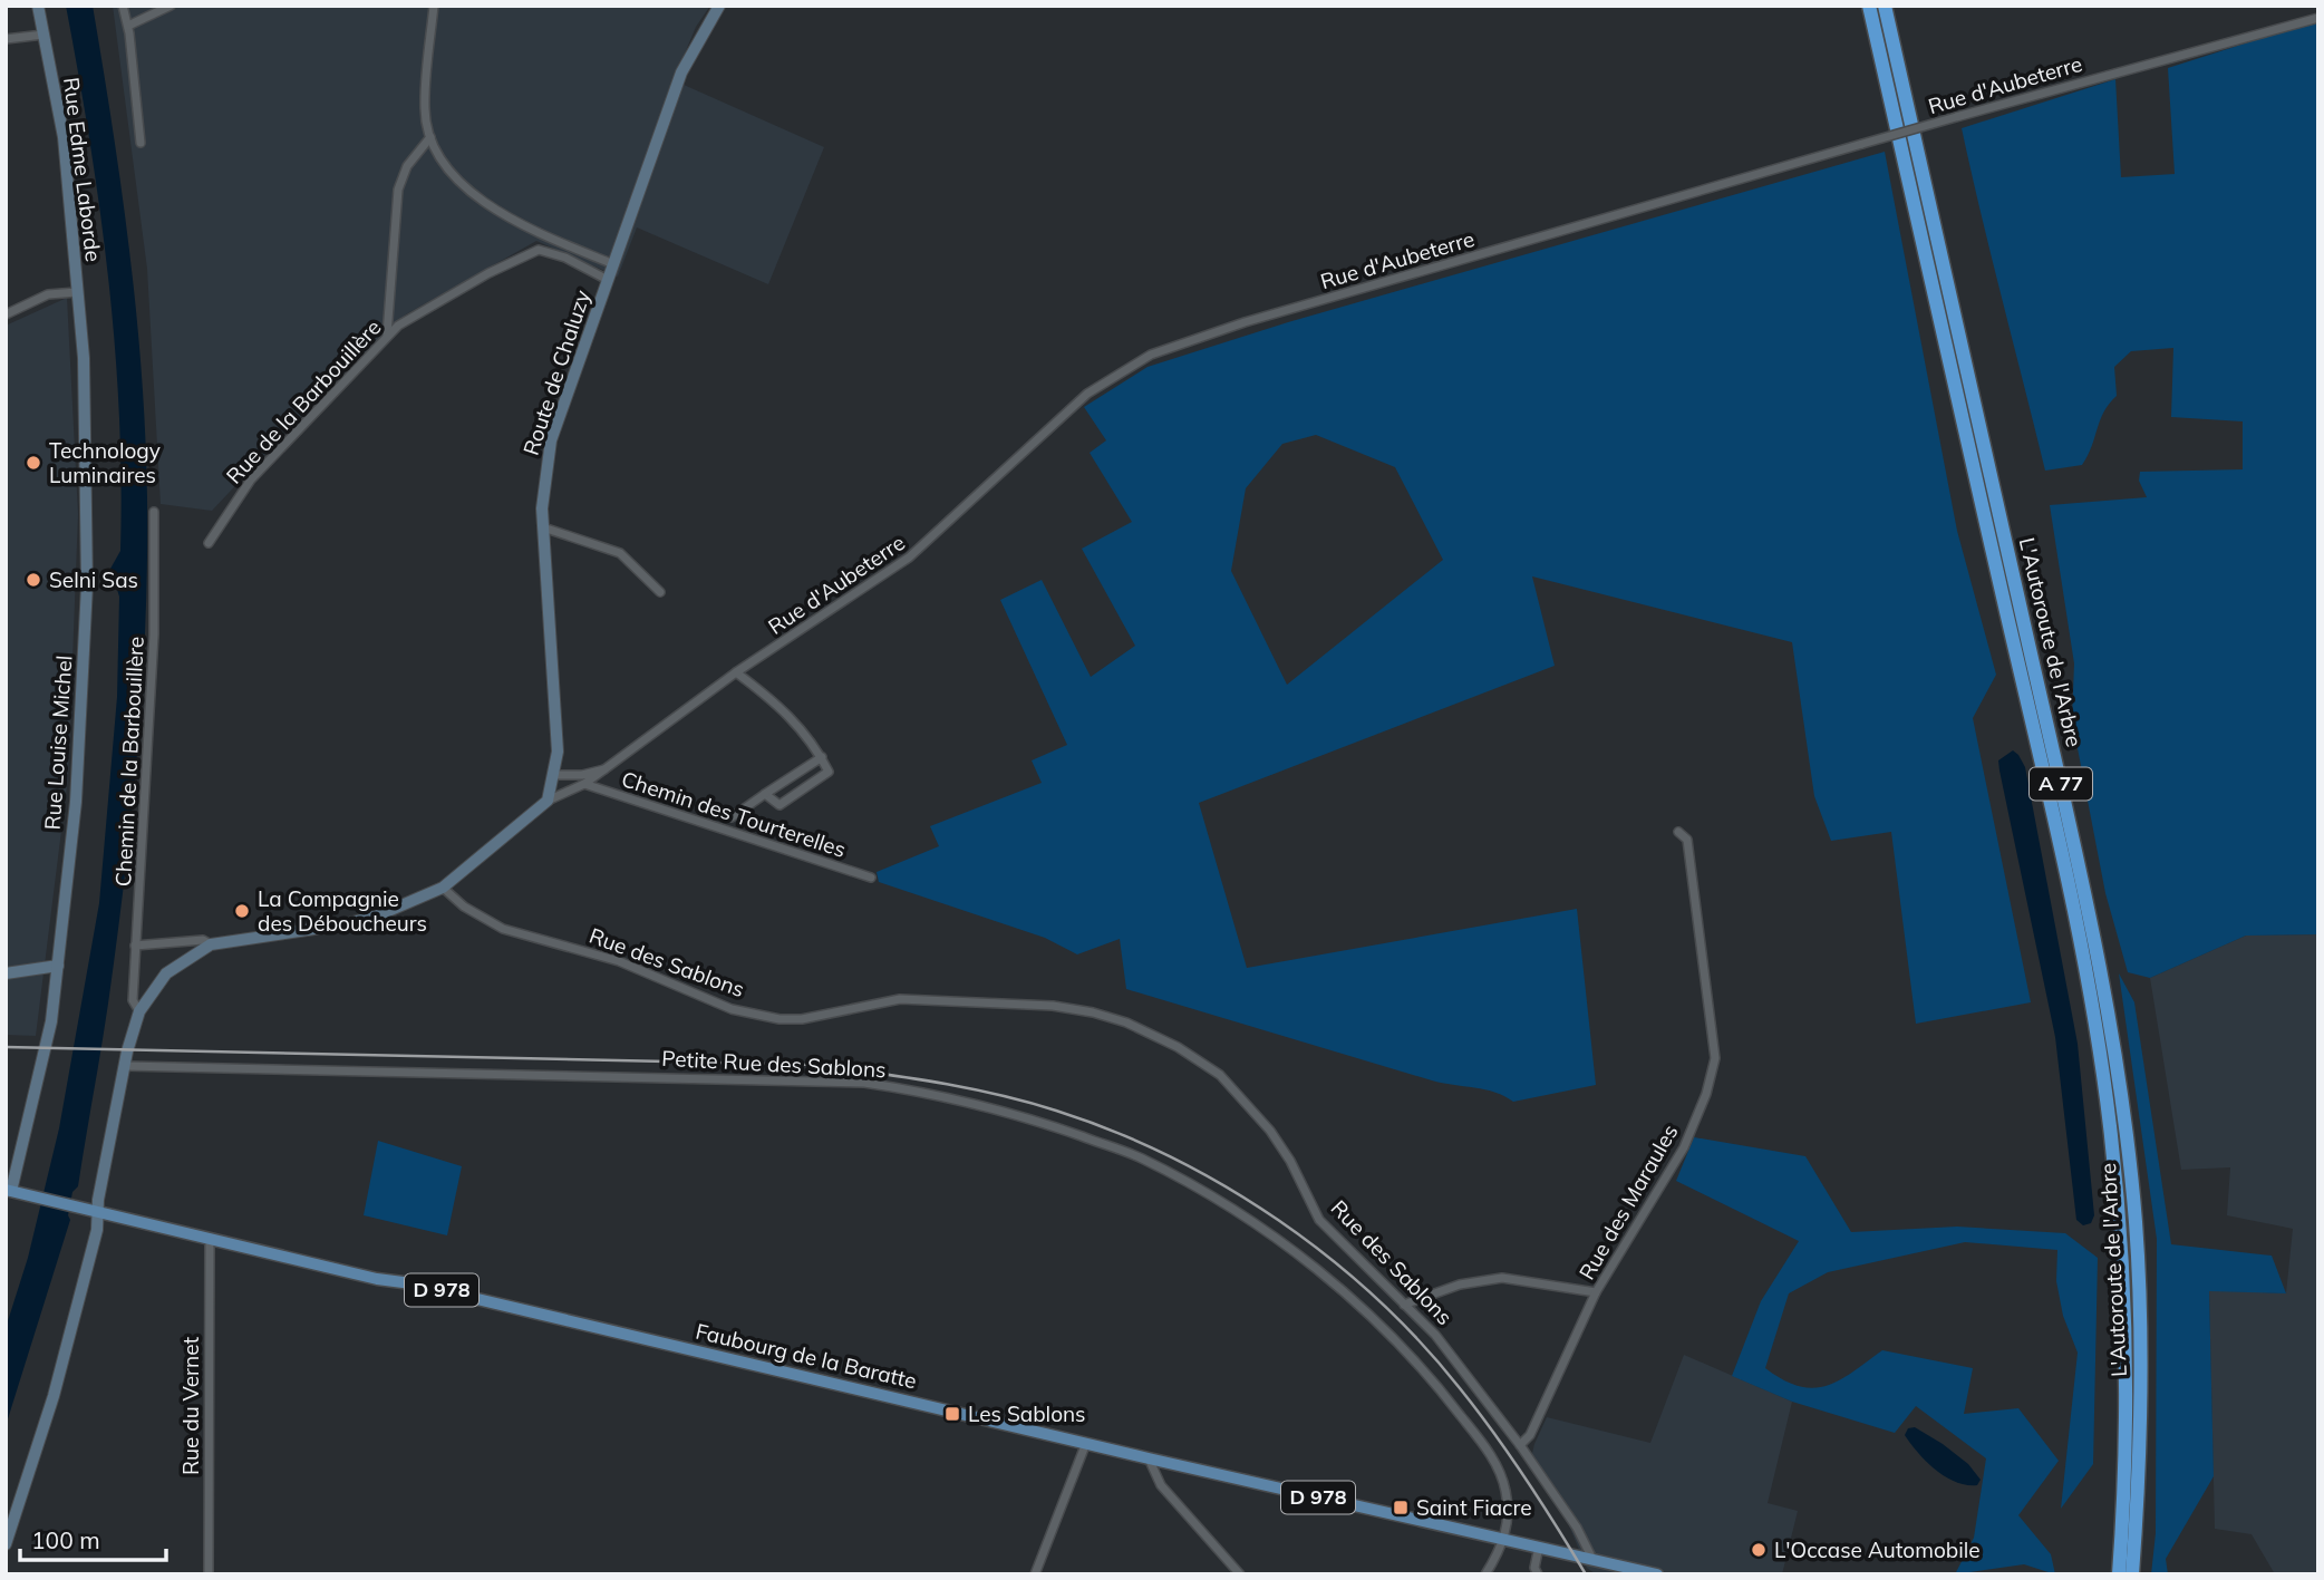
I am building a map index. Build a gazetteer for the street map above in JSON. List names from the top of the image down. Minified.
{"streets":{"highway":["L'Autoroute de l'Arbre","A 77"],"main road":["D 978","Faubourg de la Baratte"],"street":["Rue d'Aubeterre","Rue Edme Laborde","Route de Chaluzy","Rue de la Barbouillère","Rue Louise Michel","Chemin de la Barbouillère","Chemin des Tourterelles","Rue des Sablons","Petite Rue des Sablons","Rue des Maraules","Rue du Vernet"]},"crossings":[["Rue d'Aubeterre","Route de Chaluzy"],["Rue d'Aubeterre","Chemin des Tourterelles"],["Rue Edme Laborde","Rue Louise Michel"],["Route de Chaluzy","Rue de la Barbouillère"],["Rue Louise Michel","D 978"],["Rue des Sablons","Rue des Maraules"],["Petite Rue des Sablons","D 978"],["Petite Rue des Sablons","Faubourg de la Baratte"],["D 978","Faubourg de la Baratte"],["Faubourg de la Baratte","Rue du Vernet"]],"places":{"other":["Technology Luminaires","Selni Sas","La Compagnie des Déboucheurs","L'Occase Automobile"],"transit":["Les Sablons","Saint Fiacre"]},"scale_bar":"100 m"}
